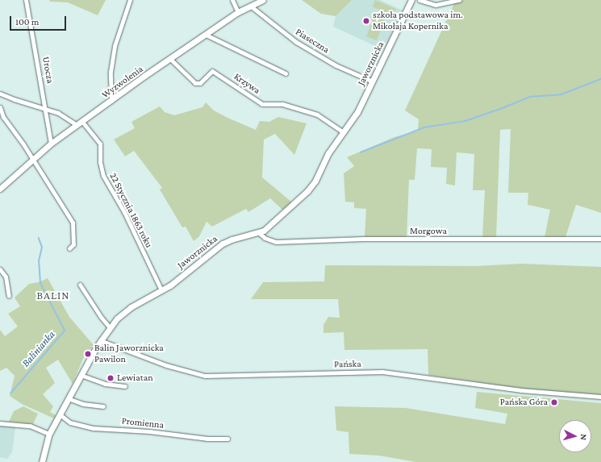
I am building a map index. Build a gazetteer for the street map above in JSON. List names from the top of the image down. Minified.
{"streets":{"street":["Piaseczna","Jaworznicka","Urocza","Wyzwolenia","Krzywa","22 Stycznia 1863 roku","Morgowa","Pańska","Promienna"]},"crossings":[["Piaseczna","Jaworznicka"],["Piaseczna","Wyzwolenia"],["Jaworznicka","Krzywa"],["Jaworznicka","22 Stycznia 1863 roku"],["Jaworznicka","Morgowa"],["Jaworznicka","Pańska"],["Jaworznicka","Promienna"],["Urocza","Wyzwolenia"],["Urocza","22 Stycznia 1863 roku"],["Wyzwolenia","Krzywa"],["Wyzwolenia","22 Stycznia 1863 roku"]],"districts":["BALIN"],"water":["Balinianka"],"places":["szkoła podstawowa im. Mikołaja Kopernika","Balin Jaworznicka Pawilon","Lewiatan","Pańska Góra"],"scale_bar":"100 m","north":"right"}
